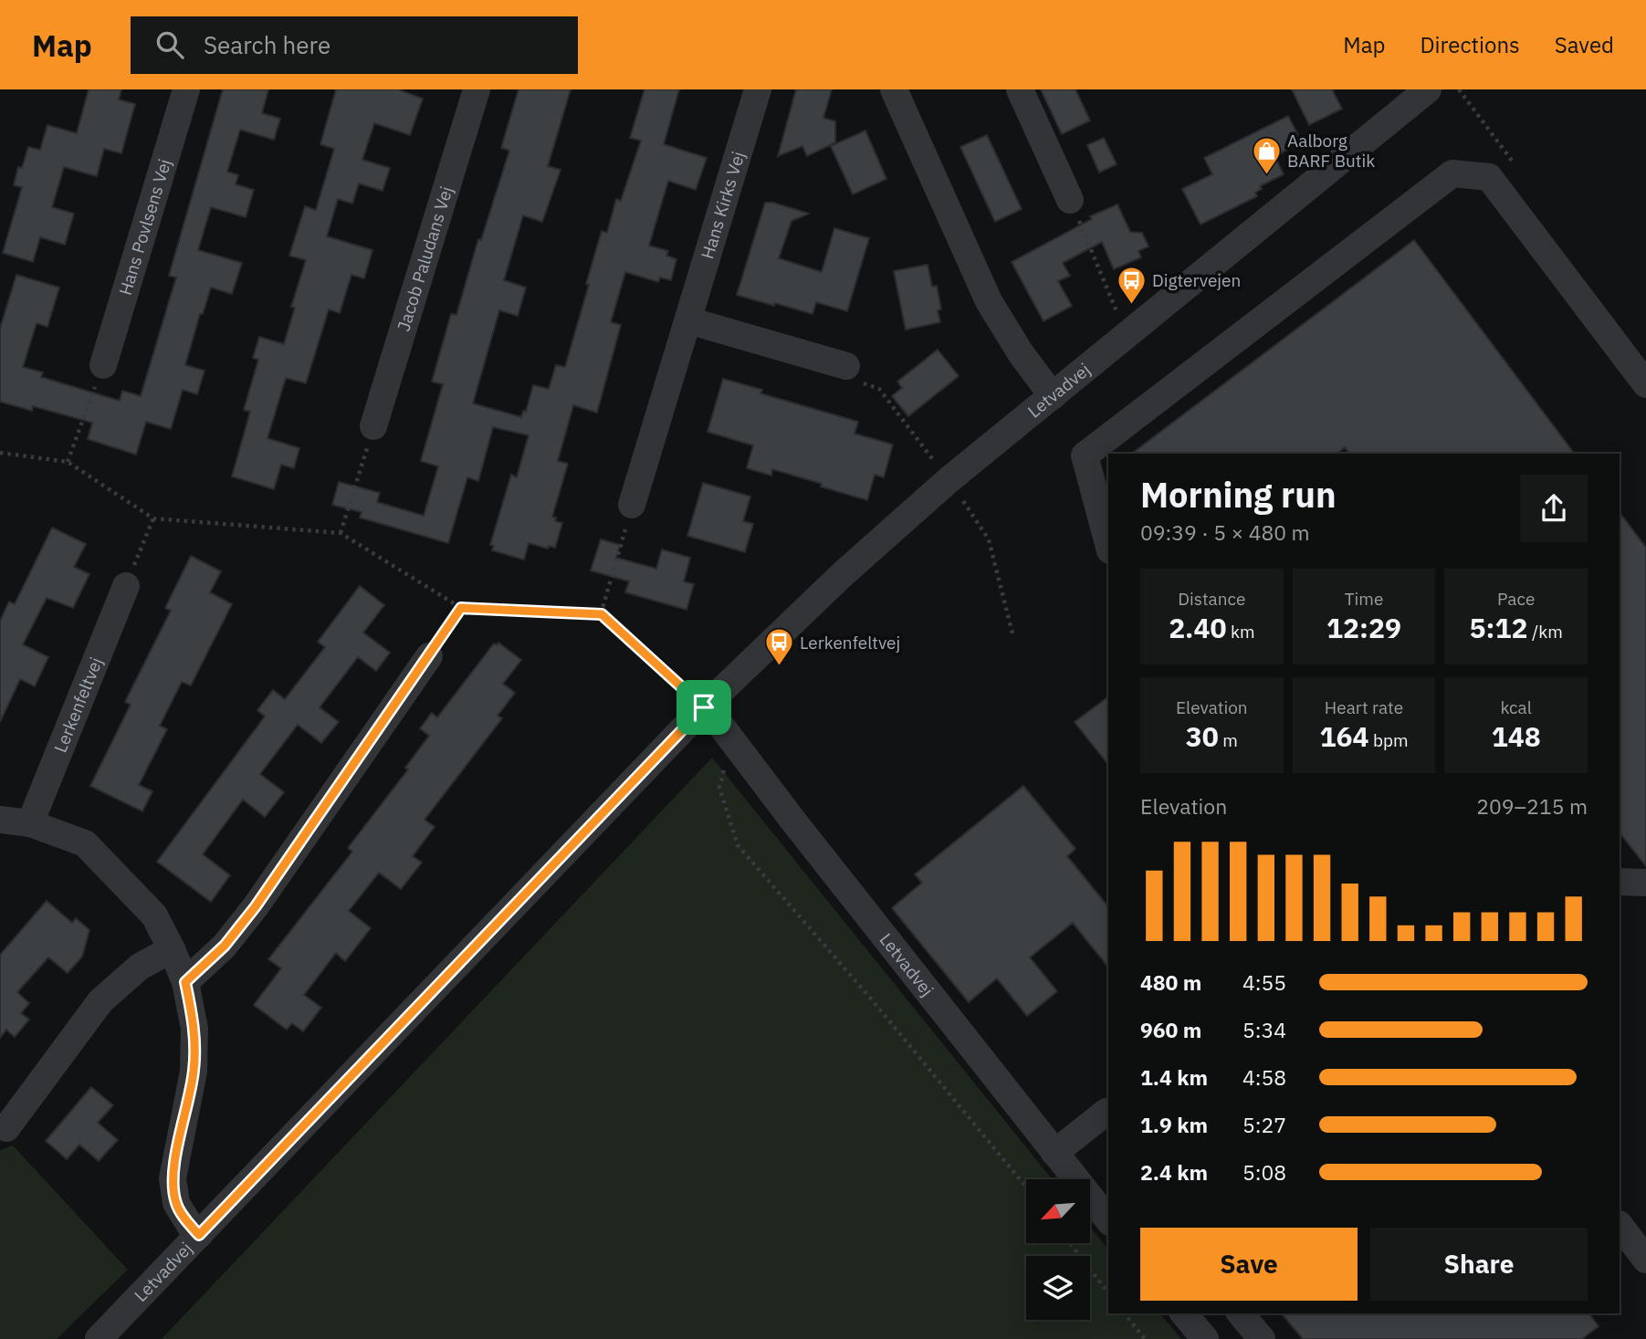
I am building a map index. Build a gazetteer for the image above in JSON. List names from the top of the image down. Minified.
{"streets":{"street":["Hans Kirks Vej","Hans Povlsens Vej","Jacob Paludans Vej","Letvadvej","Lerkenfeltvej"]},"places":{"shop":["Aalborg BARF Butik"],"bus stop":["Digtervejen","Lerkenfeltvej"]},"north":"bottom left","page":{"header":"Map","search":"Search here","nav":["Map","Directions","Saved"],"heading":["Morning run","09:39 · 5 × 480 m"],"stats":[["Distance","2.40 km"],["Time","12:29"],["Pace","5:12 /km"],["Elevation","30 m"],["Heart rate","164 bpm"],["kcal","148"]],"chart":["Elevation","209–215 m"],"list":[{"name":"480 m","note":"4:55"},{"name":"960 m","note":"5:34"},{"name":"1.4 km","note":"4:58"},{"name":"1.9 km","note":"5:27"},{"name":"2.4 km","note":"5:08"}],"buttons":["Save","Share"]}}
